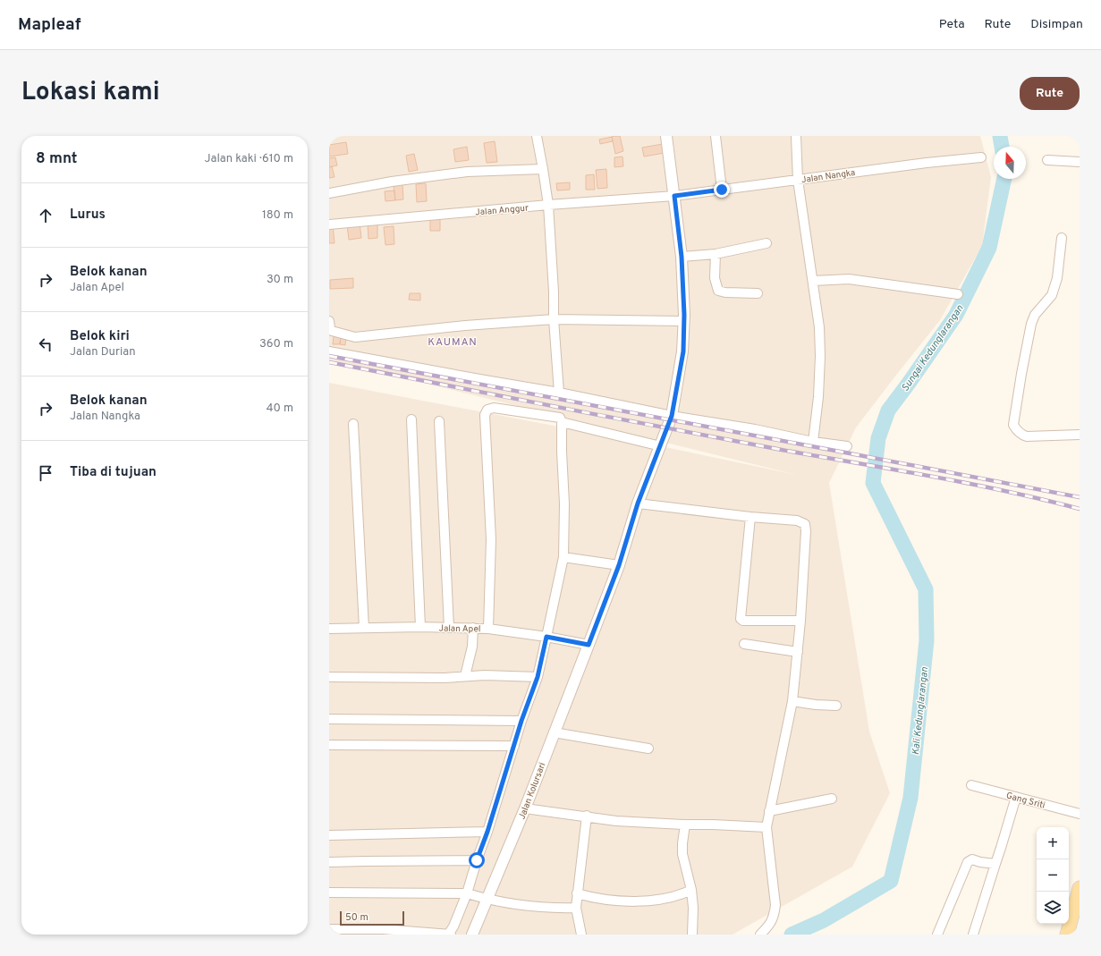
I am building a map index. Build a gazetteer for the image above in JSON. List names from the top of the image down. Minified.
{"streets":{"street":["Jalan Nangka","Jalan Anggur","Jalan Apel","Jalan Kolursari","Gang Sriti"]},"crossings":[["Jalan Nangka","Jalan Anggur"],["Jalan Nangka","Jalan Kolursari"],["Jalan Anggur","Jalan Kolursari"],["Jalan Apel","Jalan Kolursari"]],"districts":["KAUMAN"],"water":["Sungai Kedunglarangan","Kali Kedunglarangan"],"scale_bar":"50 m","north":"top","page":{"header":"Mapleaf","nav":["Peta","Rute","Disimpan"],"title":"Lokasi kami","buttons":"Rute","heading":["8 mnt","Jalan kaki · 610 m"],"list":[["Lurus","180 m"],["Belok kanan","Jalan Apel","30 m"],["Belok kiri","Jalan Durian","360 m"],["Belok kanan","Jalan Nangka","40 m"],"Tiba di tujuan"],"map_buttons":["+","−"],"scale":"50 m"}}
